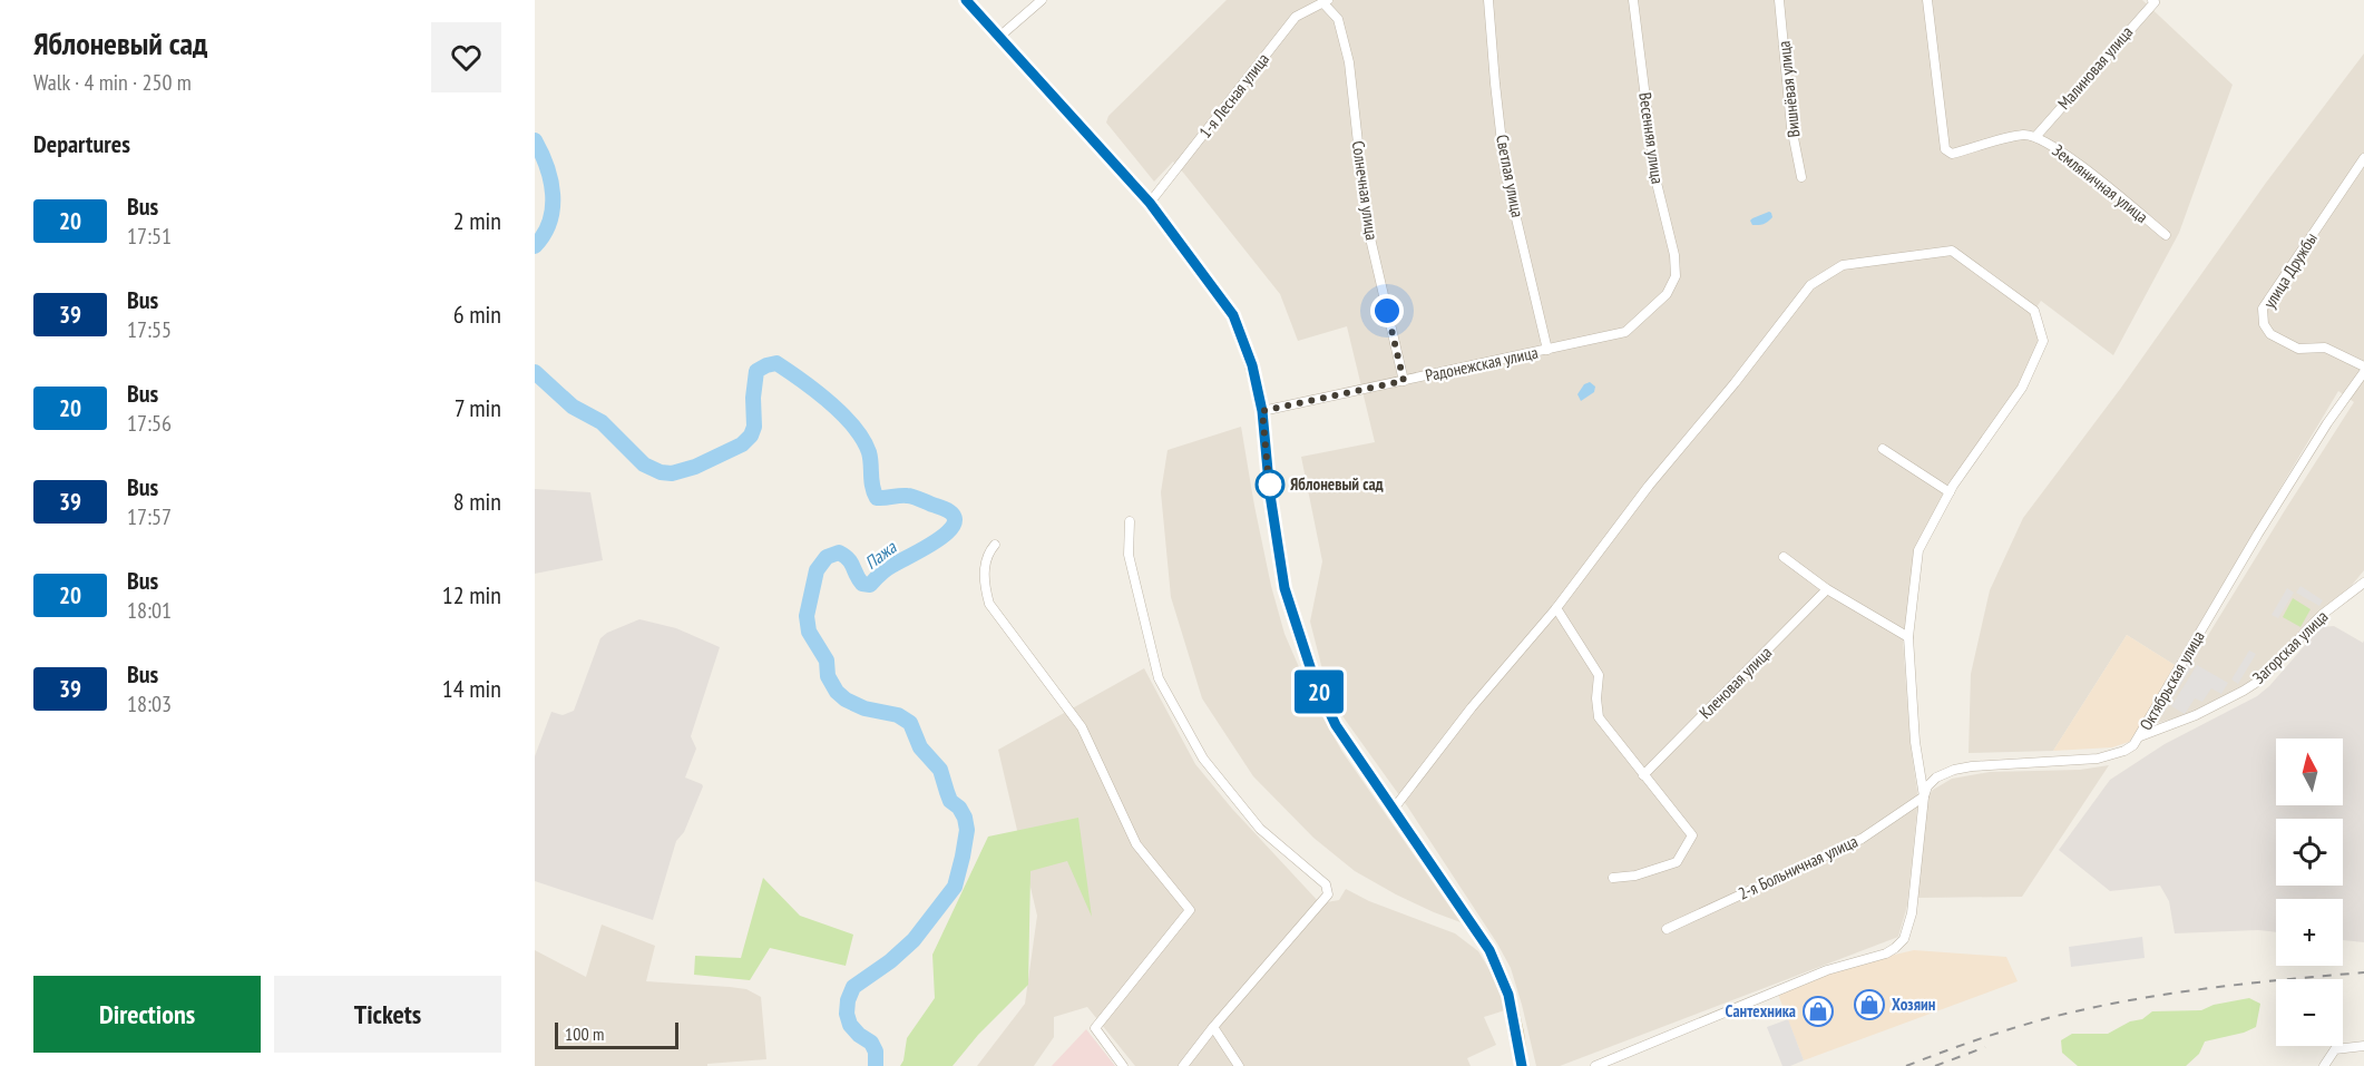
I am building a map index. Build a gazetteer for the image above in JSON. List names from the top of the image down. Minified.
{"streets":{"street":["Малиновая улица","Вишнёвая улица","1-я Лесная улица","Весенняя улица","Светлая улица","Земляничная улица","Солнечная улица","улица Дружбы","Радонежская улица","Загорская улица","Октябрьская улица","Кленовая улица","2-я Больничная улица"]},"crossings":[["Малиновая улица","Земляничная улица"],["1-я Лесная улица","Солнечная улица"],["Весенняя улица","Радонежская улица"],["Светлая улица","Радонежская улица"],["Солнечная улица","Радонежская улица"],["улица Дружбы","Октябрьская улица"],["Загорская улица","Октябрьская улица"],["Октябрьская улица","2-я Больничная улица"]],"water":["Пажа"],"places":{"other":["Яблоневый сад"],"shop":["Хозяин","Сантехника"]},"lines":["bus line 20"],"scale_bar":"100 m","north":"top","page":{"heading":[["Яблоневый сад","Walk · 4 min · 250 m"],"Departures"],"on_map":"20","list":[{"mark":"20","name":"Bus","note":"17:51","value":"2 min"},{"mark":"39","name":"Bus","note":"17:55","value":"6 min"},{"mark":"20","name":"Bus","note":"17:56","value":"7 min"},{"mark":"39","name":"Bus","note":"17:57","value":"8 min"},{"mark":"20","name":"Bus","note":"18:01","value":"12 min"},{"mark":"39","name":"Bus","note":"18:03","value":"14 min"}],"map_buttons":["+","−"],"buttons":["Directions","Tickets"],"scale":"100 m"}}
